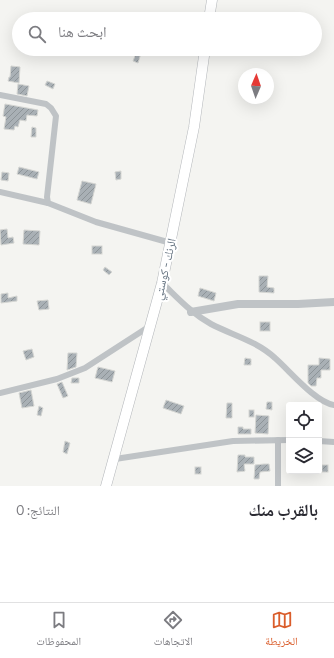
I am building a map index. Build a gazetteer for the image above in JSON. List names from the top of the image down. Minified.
{"streets":{"main road":["الرنك - كوستي"]},"north":"top","page":{"search":"ابحث هنا","heading":["بالقرب منك","النتائج: 0"],"nav":["الخريطة","الاتجاهات","المحفوظات"]}}
